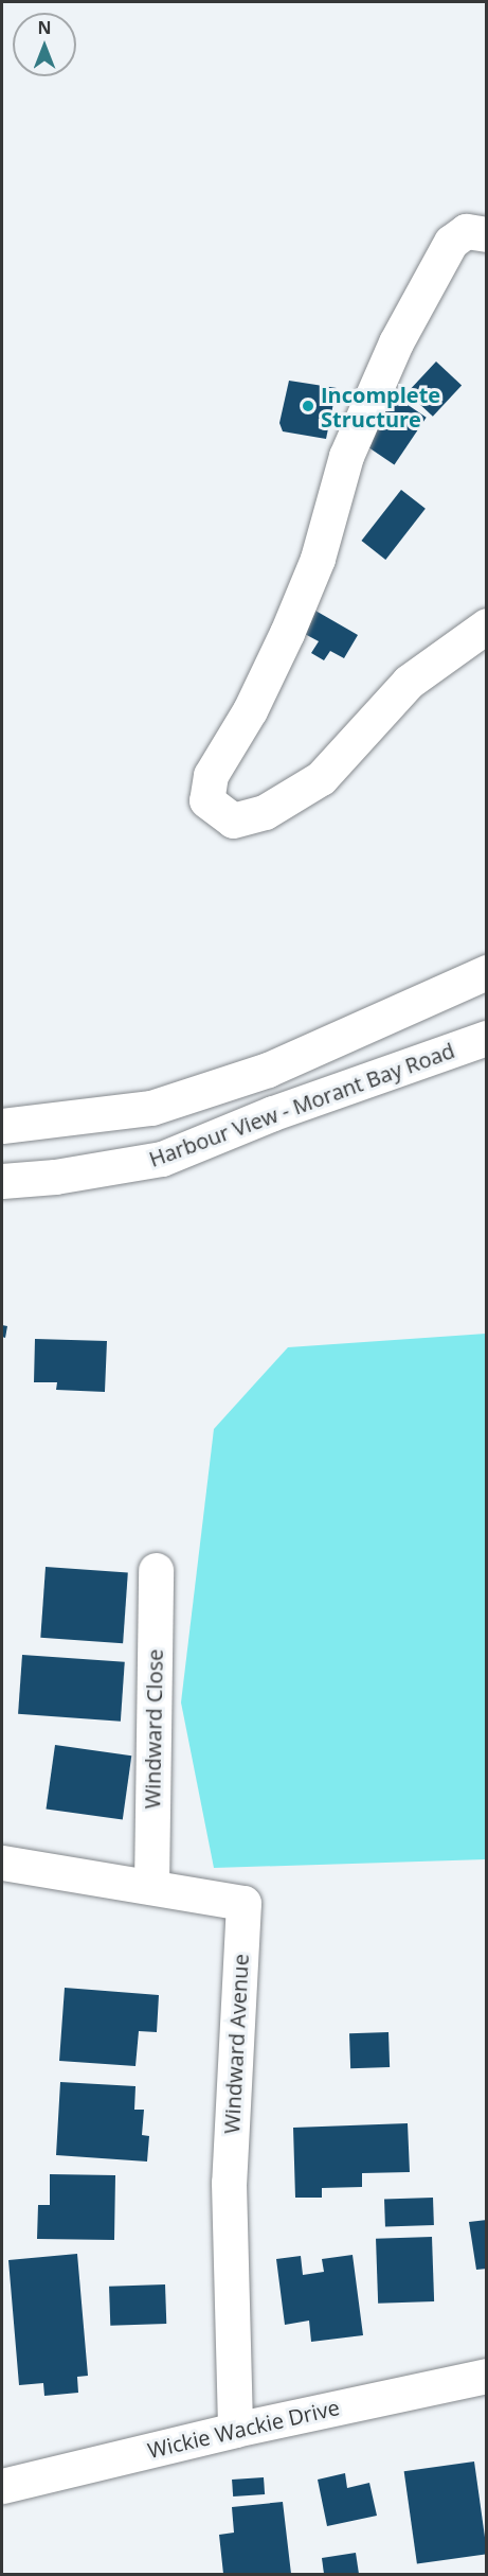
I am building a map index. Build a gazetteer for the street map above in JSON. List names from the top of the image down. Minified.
{"streets":{"main road":["Harbour View - Morant Bay Road","Windward Close","Windward Avenue","Wickie Wackie Drive"]},"crossings":[["Windward Close","Windward Avenue"],["Windward Avenue","Wickie Wackie Drive"]],"places":["Incomplete Structure"],"north":"top"}
